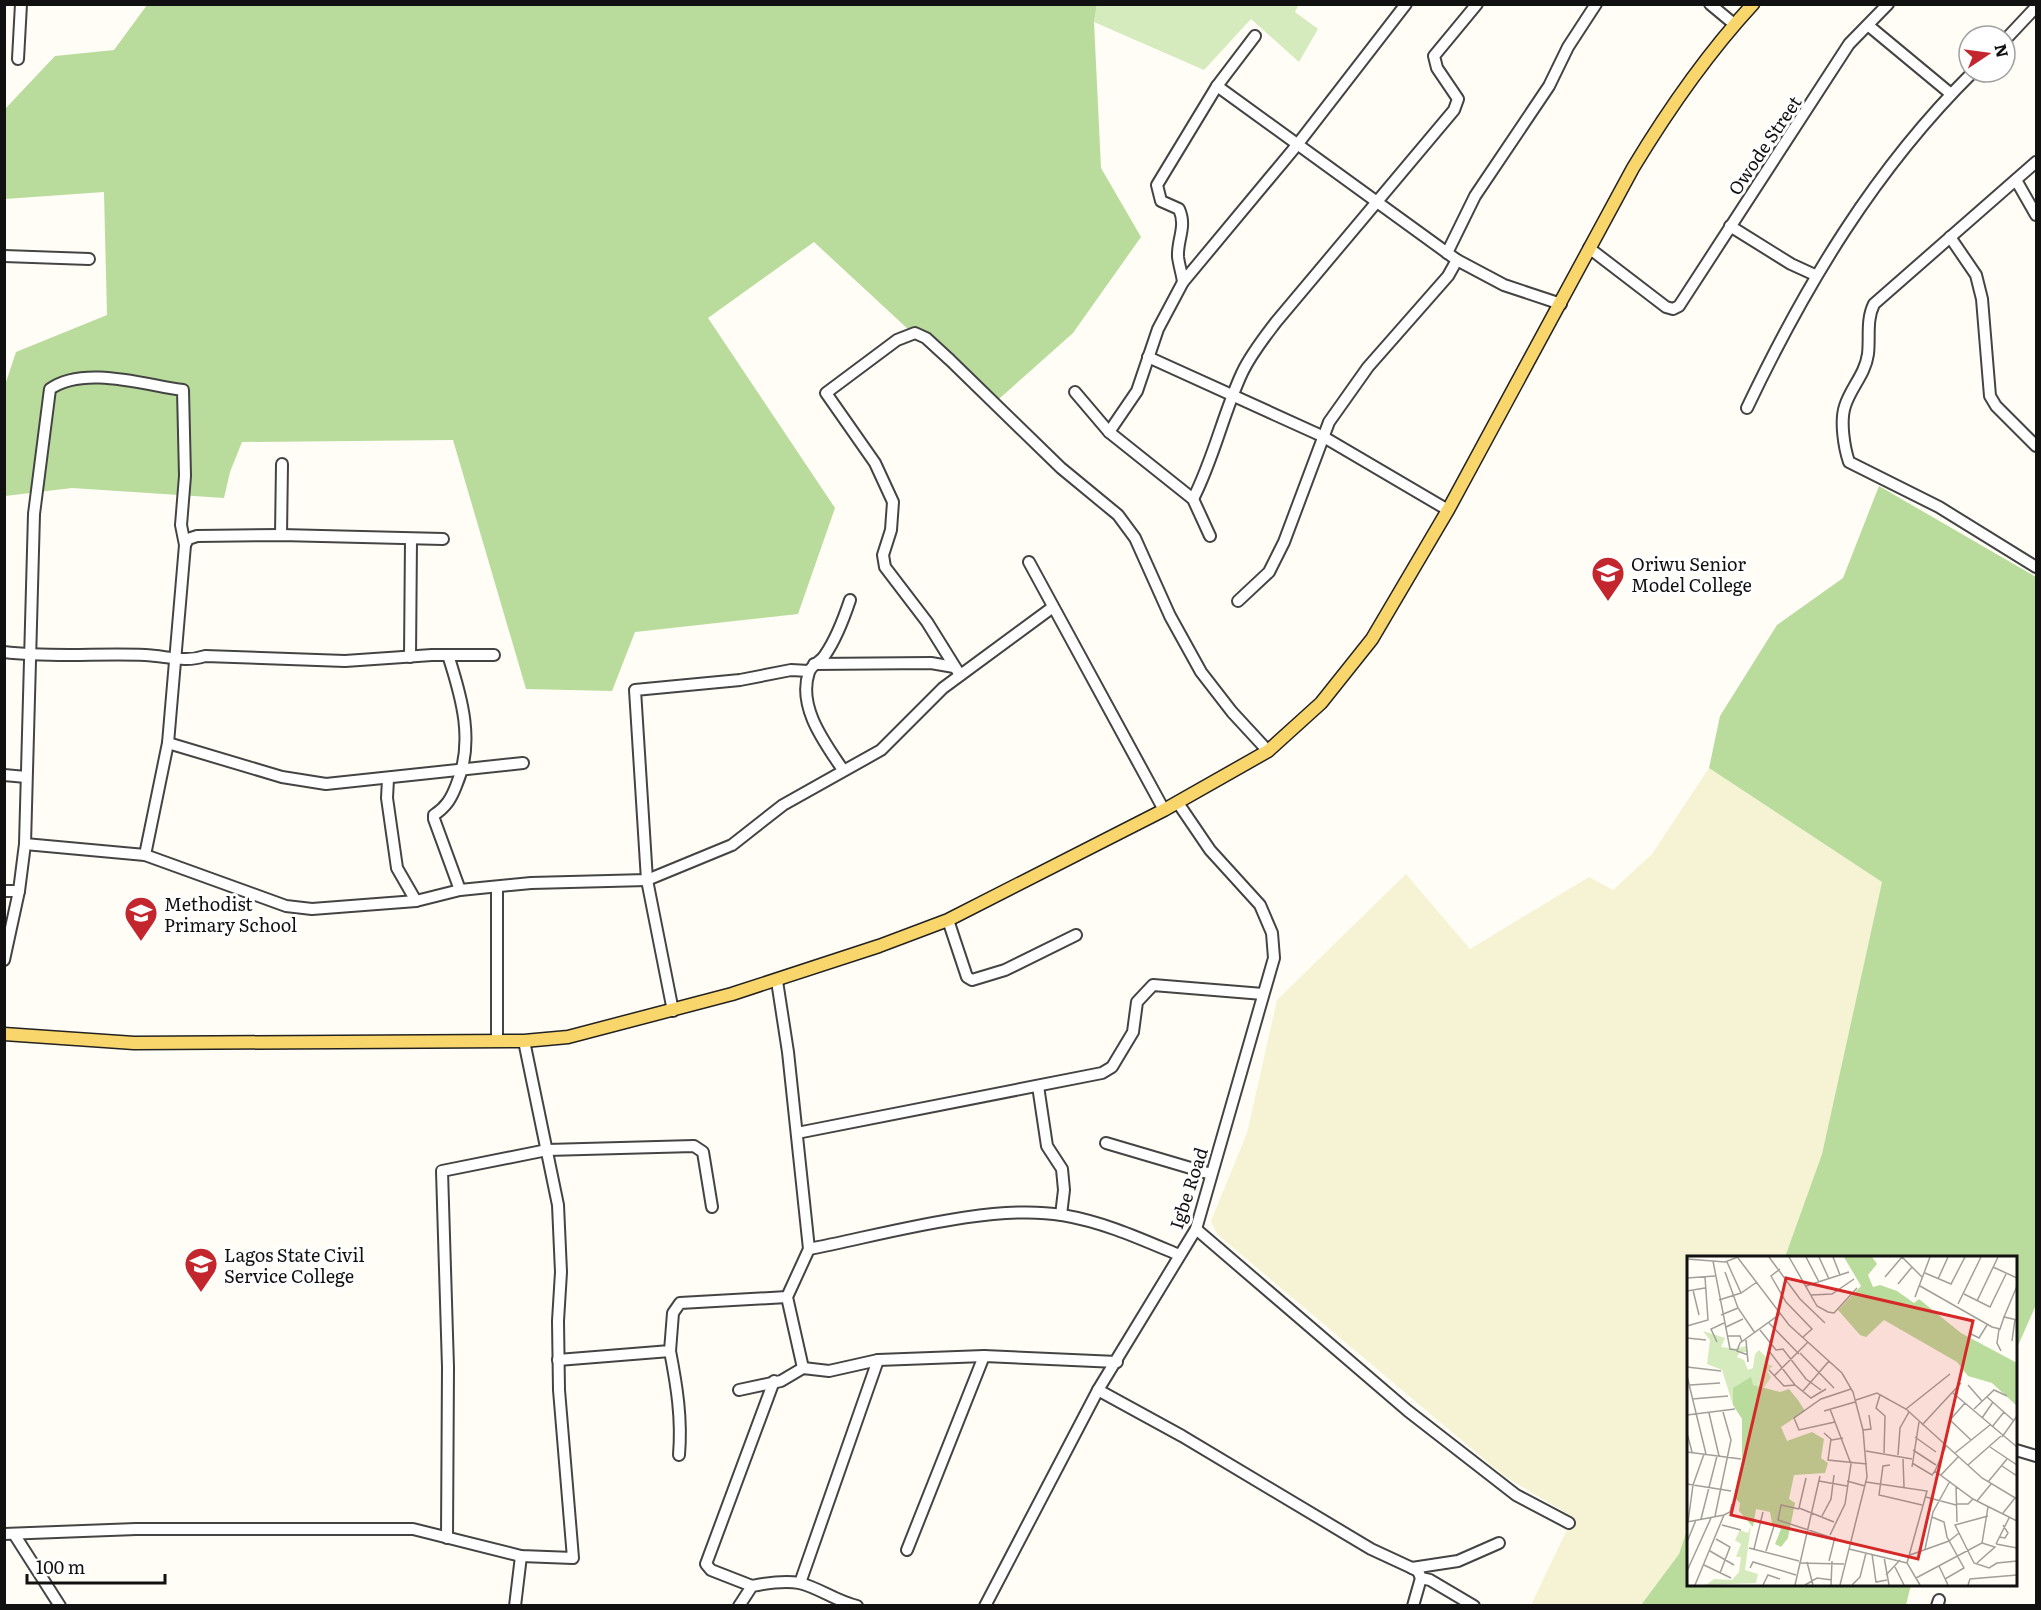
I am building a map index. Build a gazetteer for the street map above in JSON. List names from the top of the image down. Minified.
{"streets":{"street":["Owode Street","Igbe Road"]},"places":{"school or university":["Oriwu Senior Model College","Methodist Primary School","Lagos State Civil Service College"]},"scale_bar":"100 m","north":"right"}
